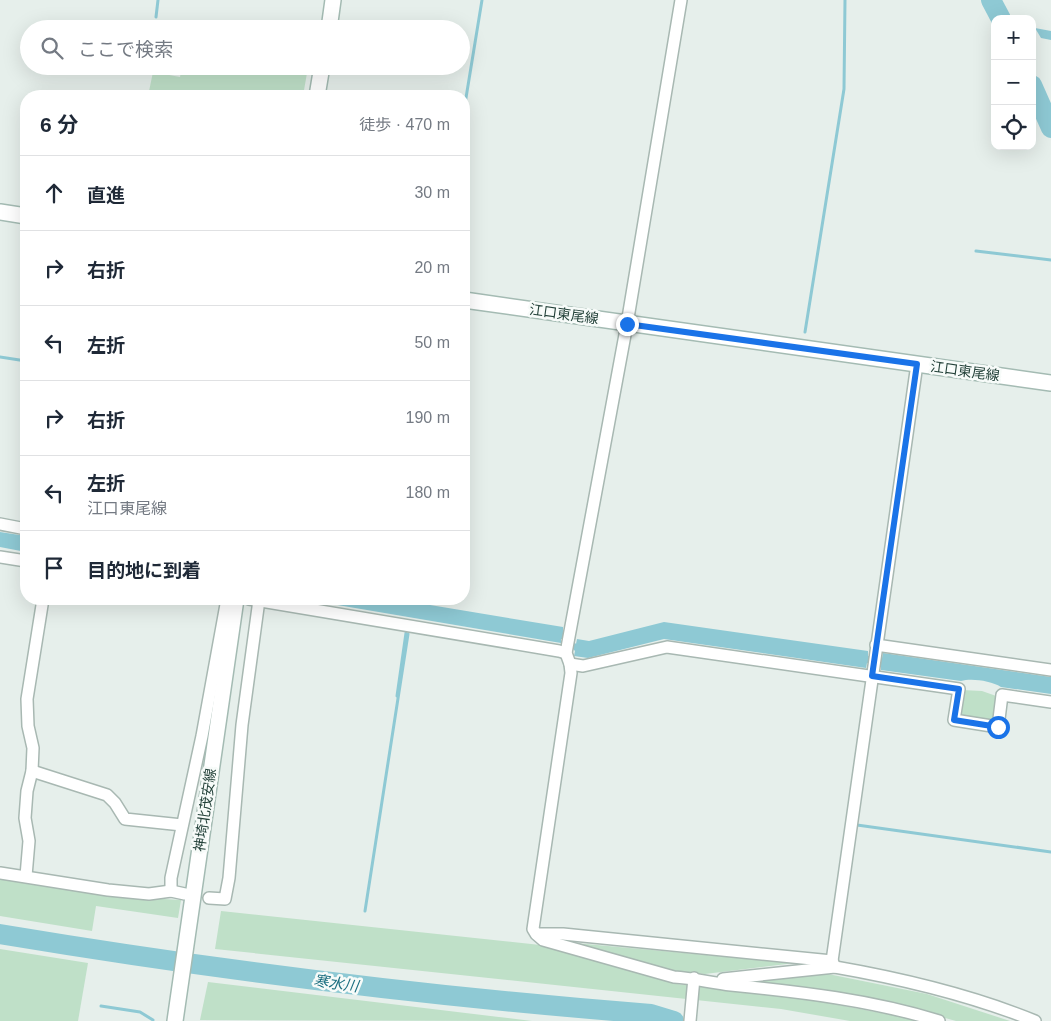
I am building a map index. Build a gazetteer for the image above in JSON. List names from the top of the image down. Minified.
{"streets":{"main road":["江口東尾線","神埼北茂安線"]},"water":["寒水川"],"page":{"map_buttons":["+","−"],"search":"ここで検索","heading":["6 分","徒歩 · 470 m"],"list":[["直進","30 m"],["右折","20 m"],["左折","50 m"],["右折","190 m"],["左折","江口東尾線","180 m"],"目的地に到着"]}}
